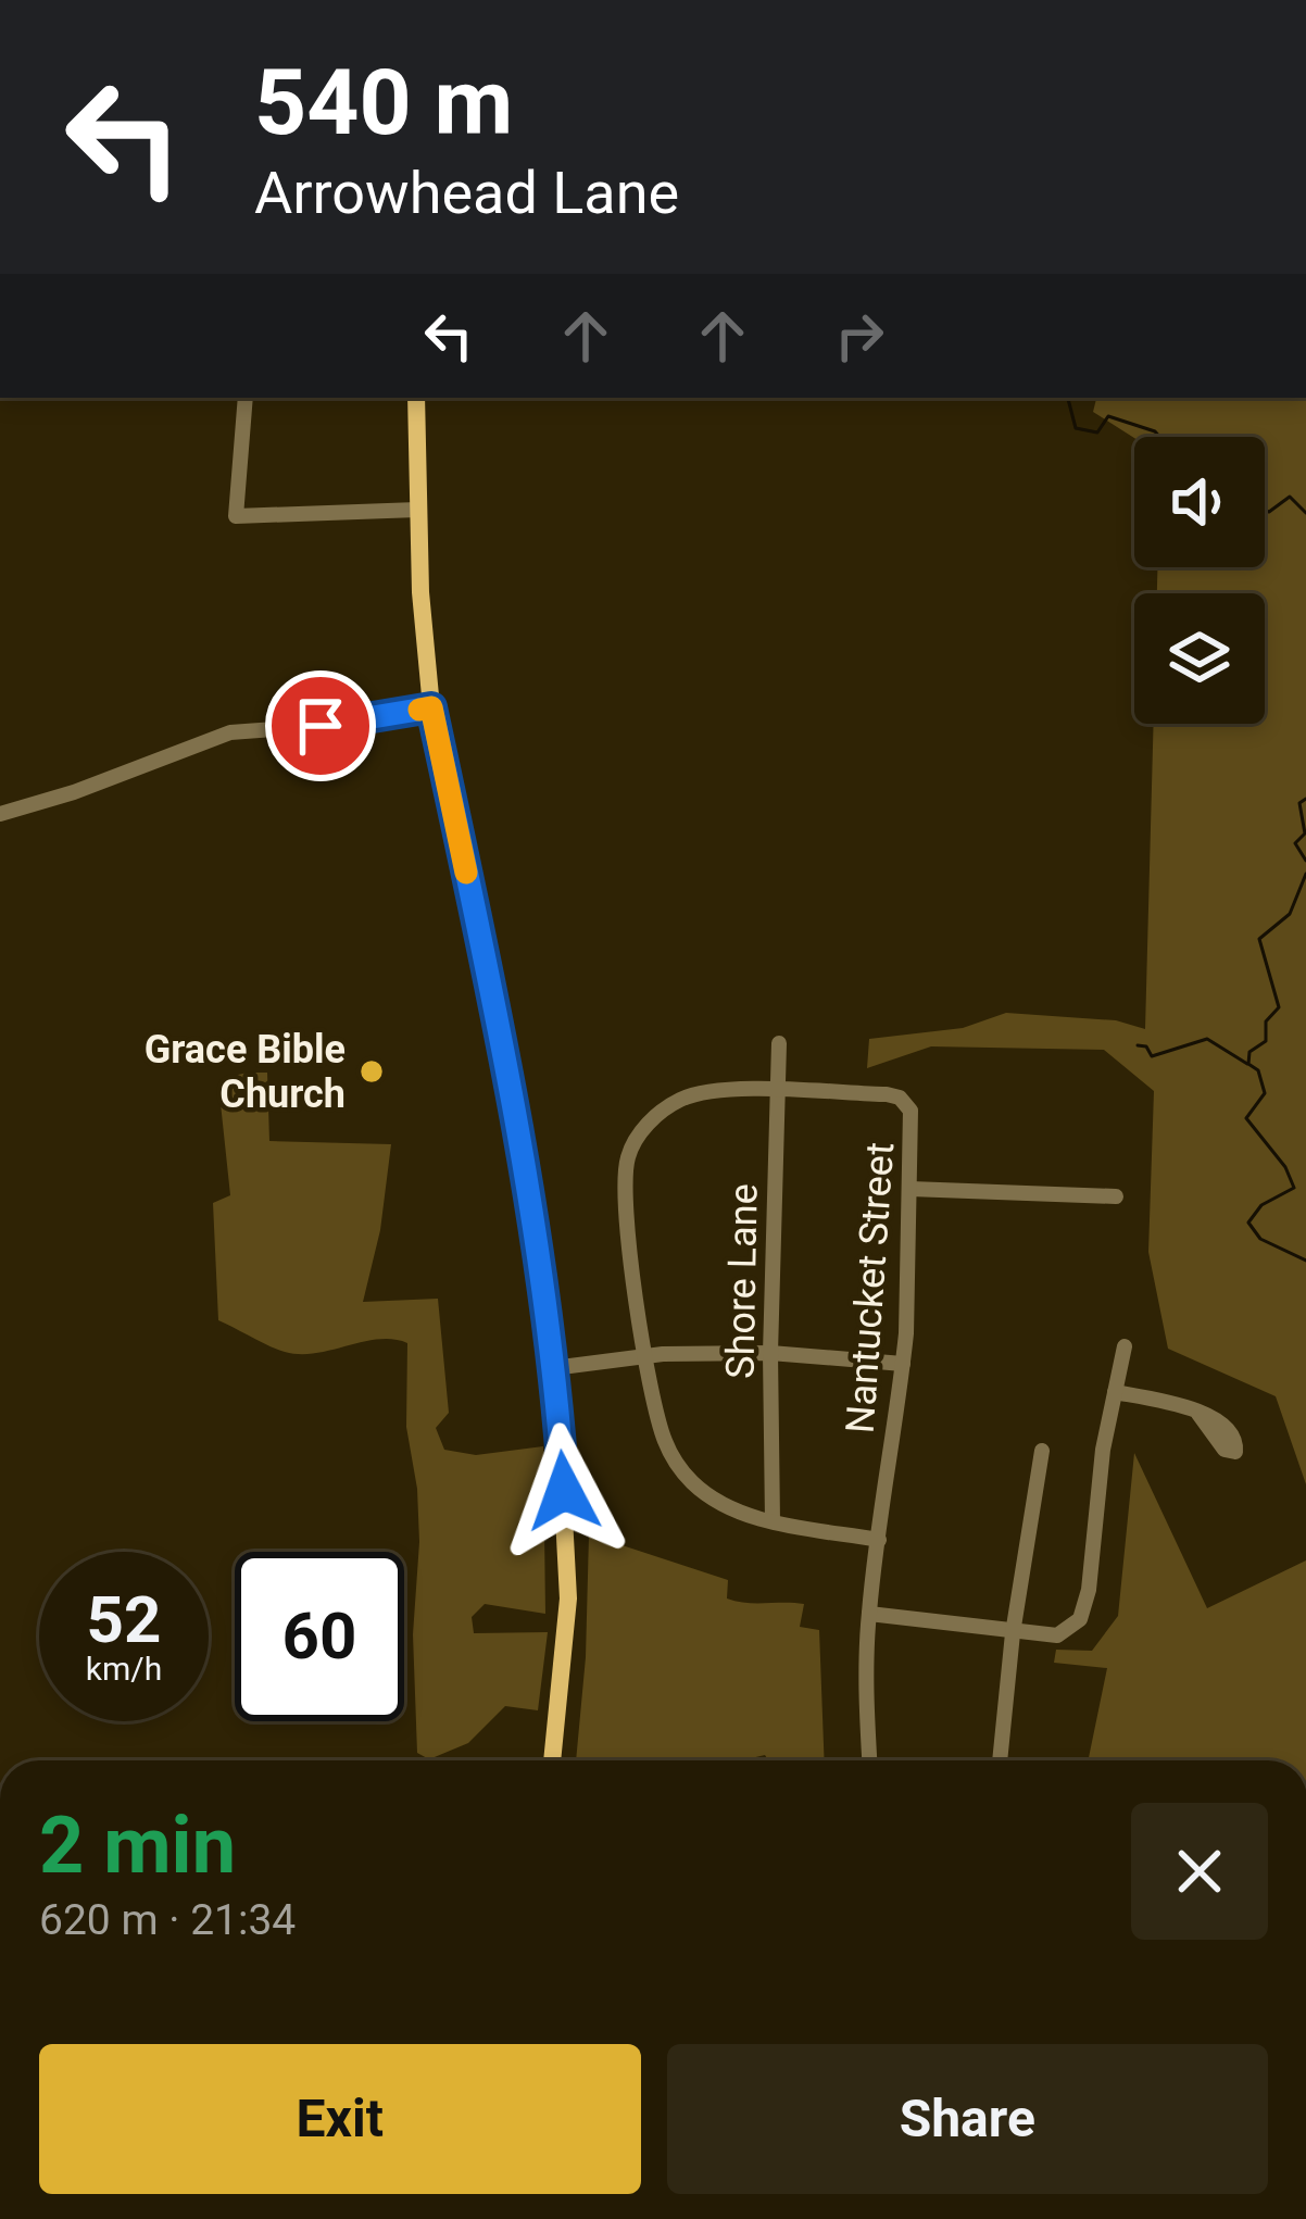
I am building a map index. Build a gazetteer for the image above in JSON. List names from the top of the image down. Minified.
{"streets":{"street":["Shore Lane","Nantucket Street"]},"crossings":[["Shore Lane","Nantucket Street"]],"places":["Grace Bible Church"],"page":{"turn":["540 m","Arrowhead Lane"],"speed":"52 km/h","limit":"60","heading":["2 min","620 m · 21:34"],"buttons":["Exit","Share"]}}
